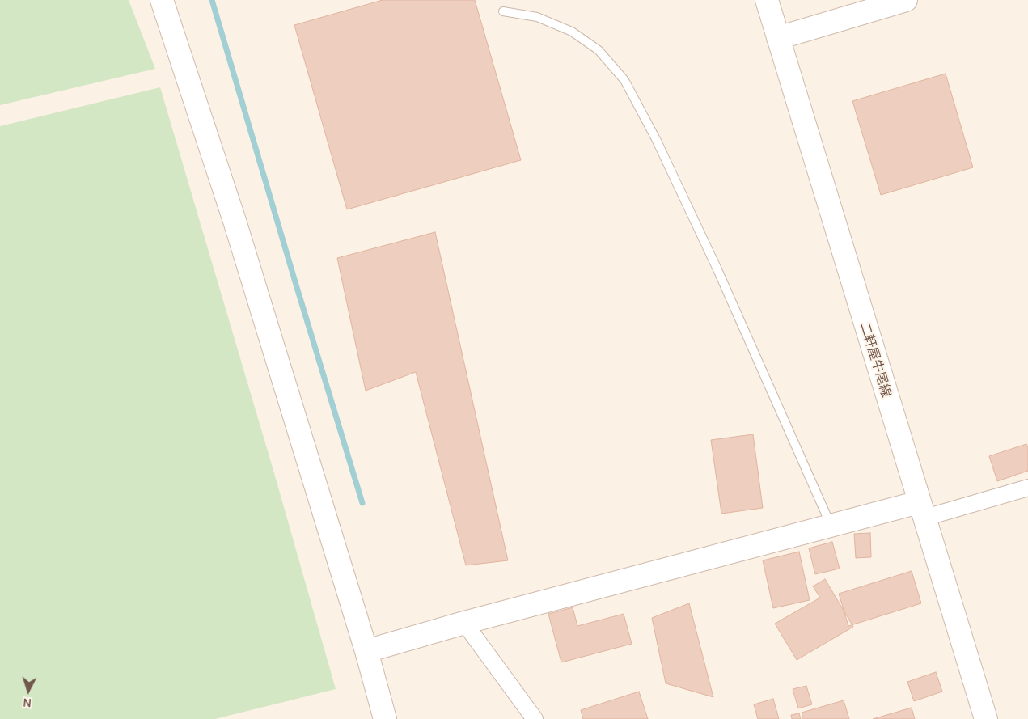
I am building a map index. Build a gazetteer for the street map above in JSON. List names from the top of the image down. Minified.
{"streets":{"street":["二軒屋牛尾線"]},"north":"bottom"}
